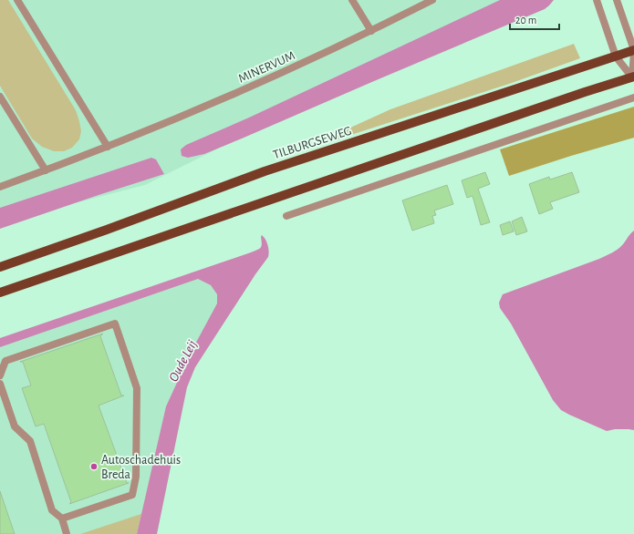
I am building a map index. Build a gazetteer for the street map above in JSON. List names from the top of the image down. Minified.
{"streets":{"main road":["TILBURGSEWEG"],"street":["MINERVUM"]},"water":["Oude Leij"],"places":["Autoschadehuis Breda"],"scale_bar":"20 m"}
